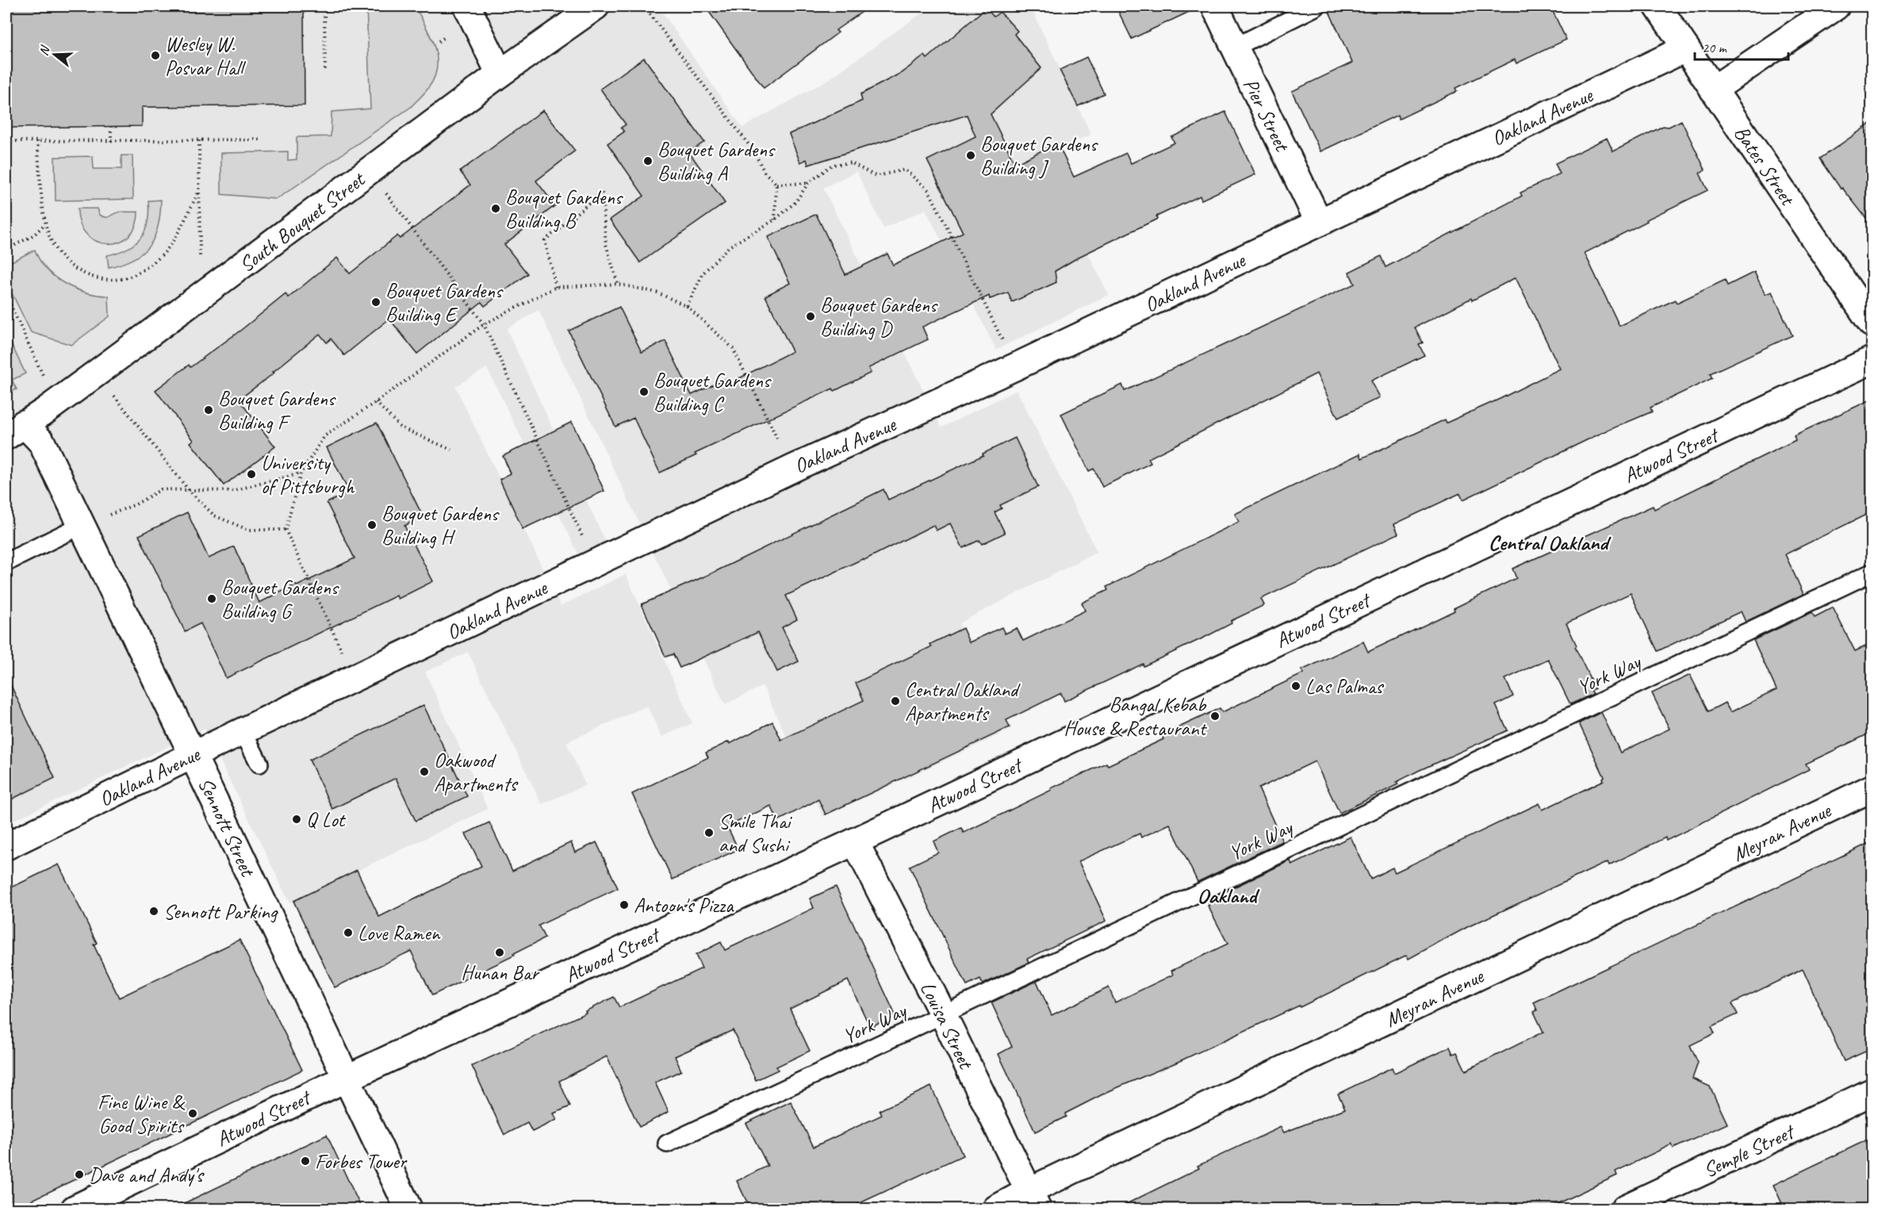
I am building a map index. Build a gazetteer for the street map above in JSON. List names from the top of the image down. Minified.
{"streets":{"street":["Pier Street","Oakland Avenue","Bates Street","South Bouquet Street","Atwood Street","Sennott Street","Meyran Avenue","Louisa Street","Semple Street"],"lane":["York Way"]},"crossings":[["Pier Street","Oakland Avenue"],["Oakland Avenue","Bates Street"],["Oakland Avenue","Sennott Street"],["South Bouquet Street","Sennott Street"],["Atwood Street","Sennott Street"],["Atwood Street","Louisa Street"],["York Way","Louisa Street"],["Meyran Avenue","Louisa Street"]],"districts":["Central Oakland","Oakland"],"places":["Wesley W. Posvar Hall","Bouquet Gardens Building J","Bouquet Gardens Building A","Bouquet Gardens Building B","Bouquet Gardens Building E","Bouquet Gardens Building D","Bouquet Gardens Building C","Bouquet Gardens Building F","University of Pittsburgh","Bouquet Gardens Building H","Bouquet Gardens Building G","Las Palmas","Central Oakland Apartments","Bangal Kebab House & Restaurant","Oakwood Apartments","Q Lot","Smile Thai and Sushi","Antoon's Pizza","Sennott Parking","Love Ramen","Hunan Bar","Fine Wine & Good Spirits","Forbes Tower","Dave and Andy's"],"scale_bar":"20 m","north":"left"}
